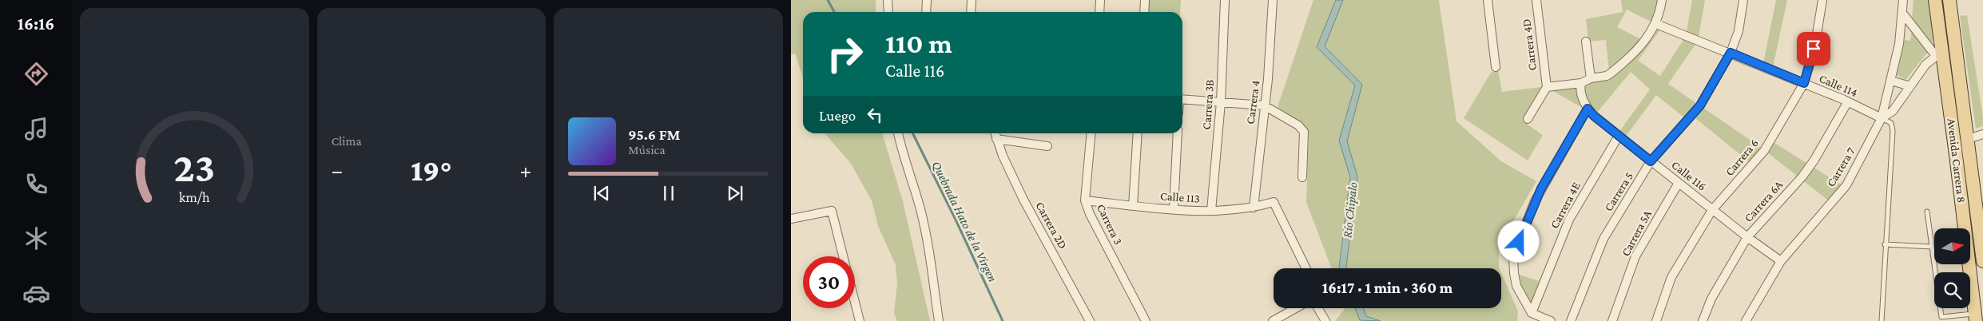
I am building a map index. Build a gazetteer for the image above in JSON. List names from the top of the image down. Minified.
{"streets":{"main road":["Avenida Carrera 8"],"street":["Carrera 4D","Calle 114","Carrera 4","Carrera 3B","Carrera 6","Carrera 7","Calle 116","Carrera 5","Calle 113","Carrera 6A","Carrera 4E","Carrera 3","Carrera 2D","Carrera 5A"]},"crossings":[["Calle 114","Carrera 6"],["Calle 114","Carrera 7"],["Calle 114","Carrera 5"],["Calle 114","Carrera 6A"],["Carrera 4","Calle 113"],["Carrera 3B","Calle 113"],["Carrera 6","Calle 116"],["Carrera 7","Calle 116"],["Calle 116","Carrera 5"],["Calle 116","Carrera 6A"],["Calle 116","Carrera 4E"],["Calle 116","Carrera 5A"],["Calle 113","Carrera 3"]],"water":["Río Chipalo","Quebrada Hato de la Virgen"],"north":"right","page":{"tabs":"16:16","tile":"Clima","turn":["110 m","Calle 116"],"then":"Luego","song":["95.6 FM","Música"],"heat":["−","19°","+"],"limit":"30","trip":"16:17 · 1 min · 360 m","gauge":["23","km/h"]}}
